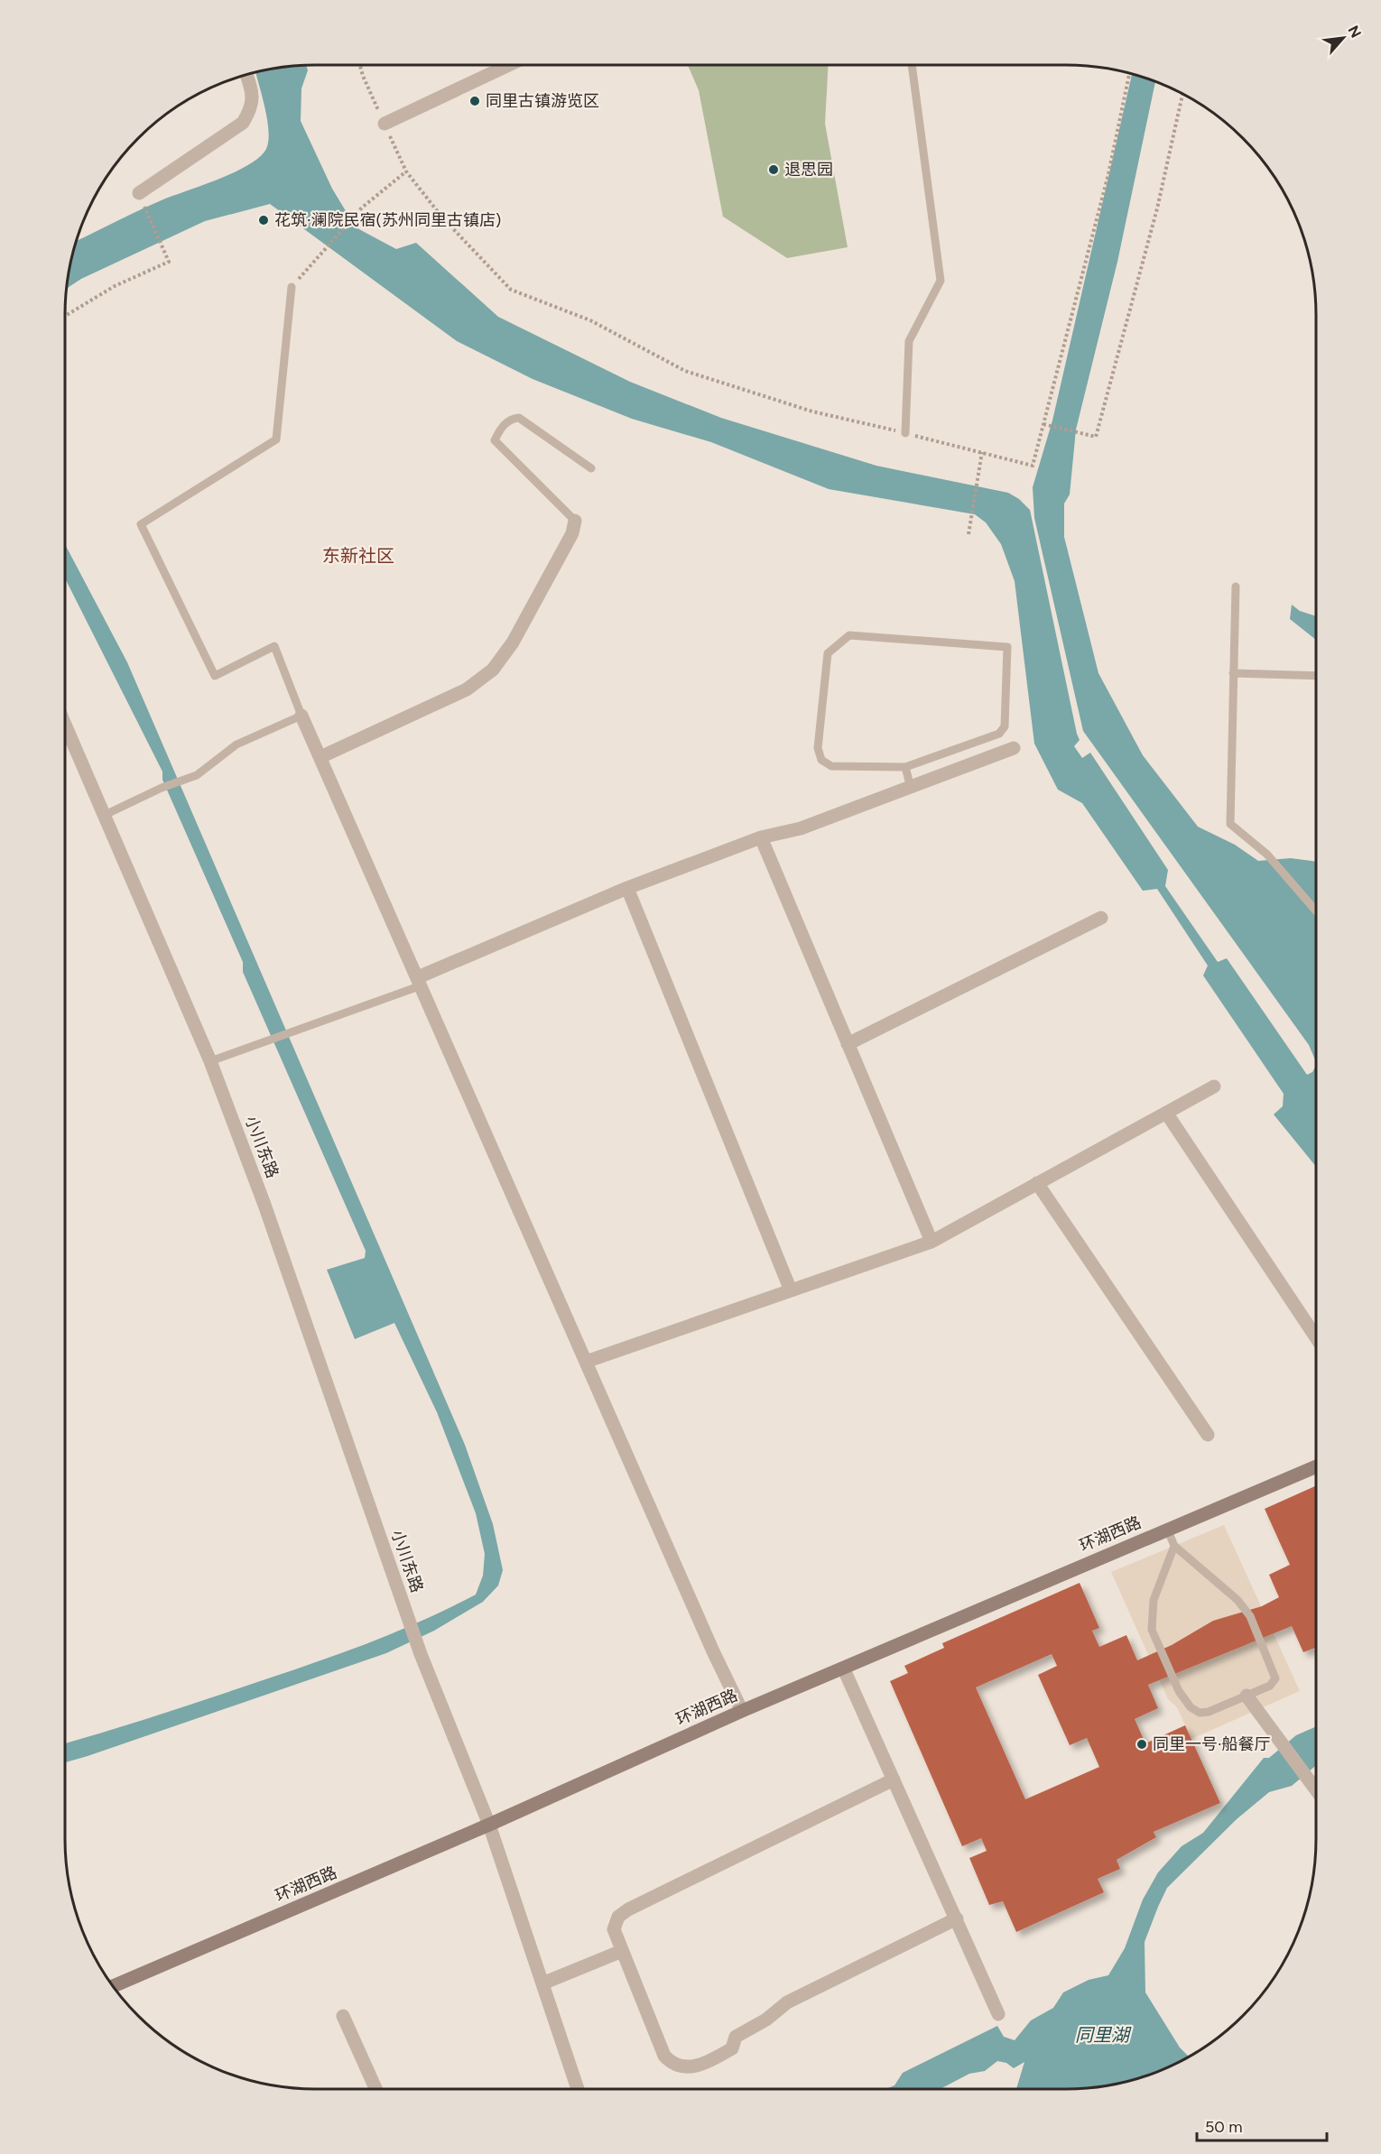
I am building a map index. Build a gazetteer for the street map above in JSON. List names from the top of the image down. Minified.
{"streets":{"main road":["环湖西路"],"street":["小川东路"]},"crossings":[["小川东路","环湖西路"]],"districts":["东新社区"],"water":["同里湖"],"places":["同里古镇游览区","退思园","花筑·澜院民宿(苏州同里古镇店)","同里一号·船餐厅"],"scale_bar":"50 m","north":"top right"}
